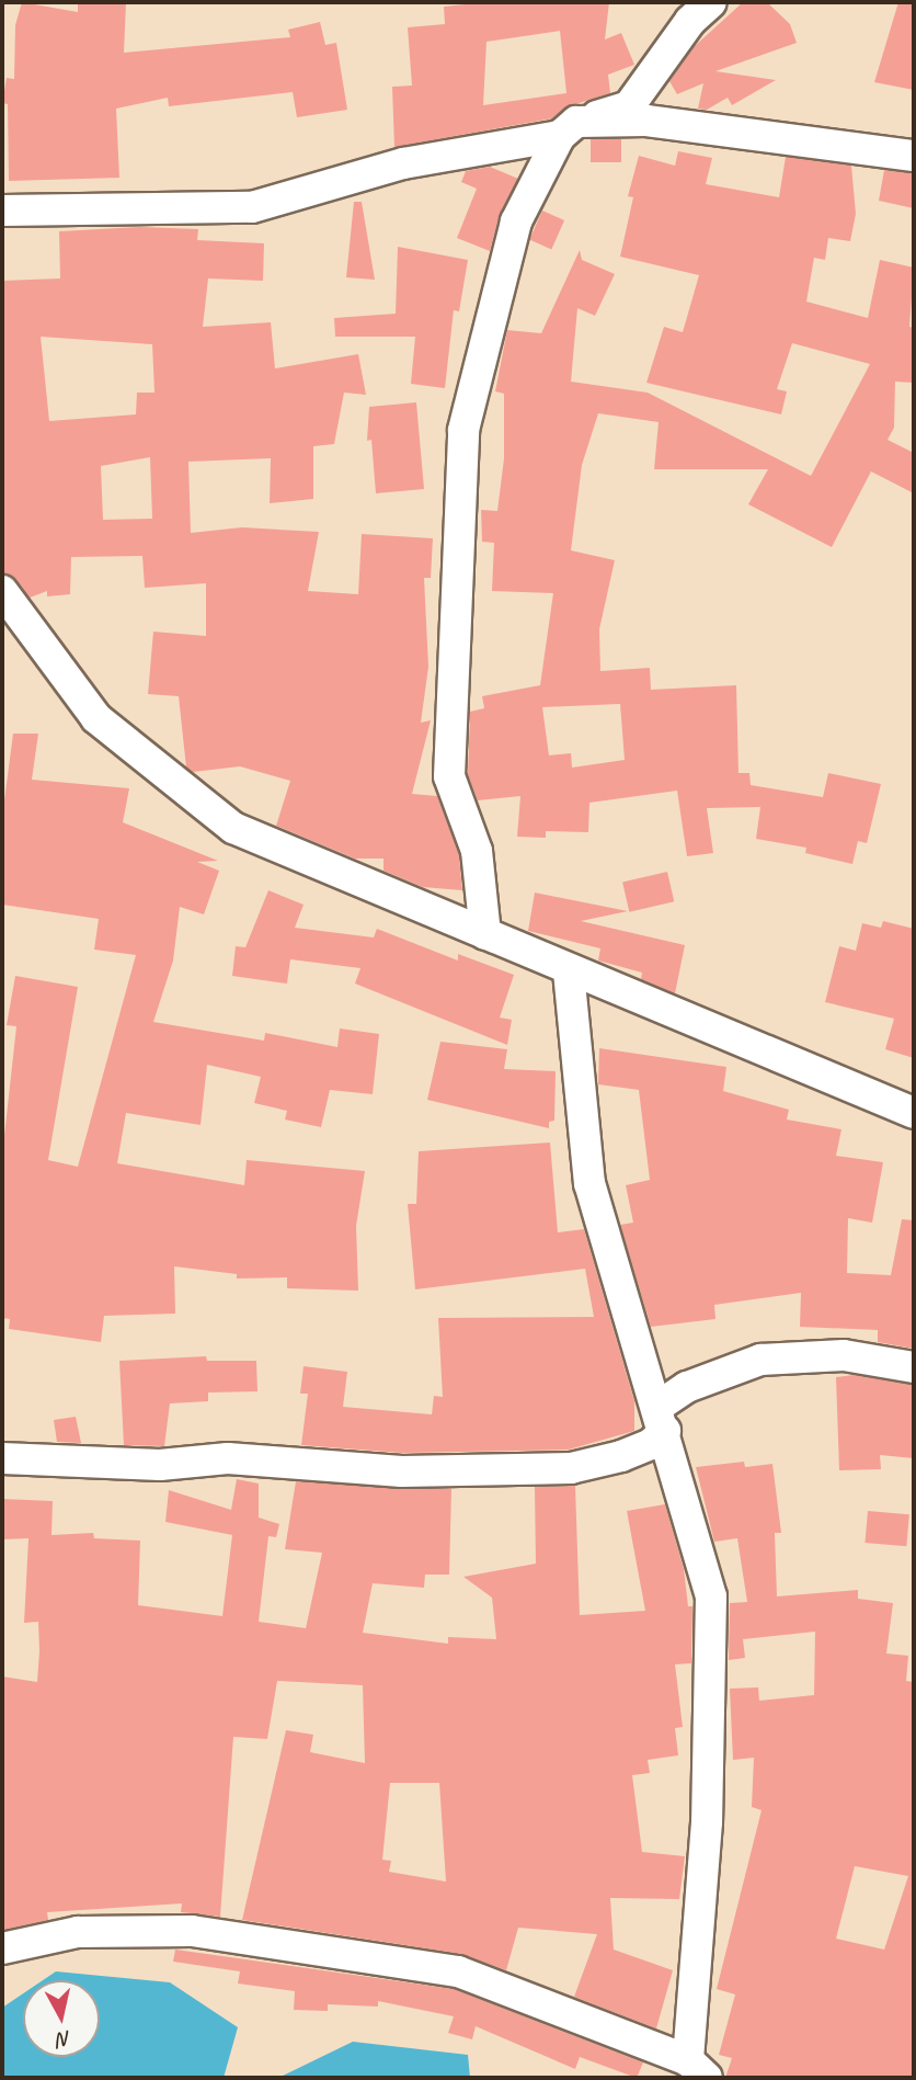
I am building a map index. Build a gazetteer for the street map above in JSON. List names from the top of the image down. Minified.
{"north":"bottom"}
